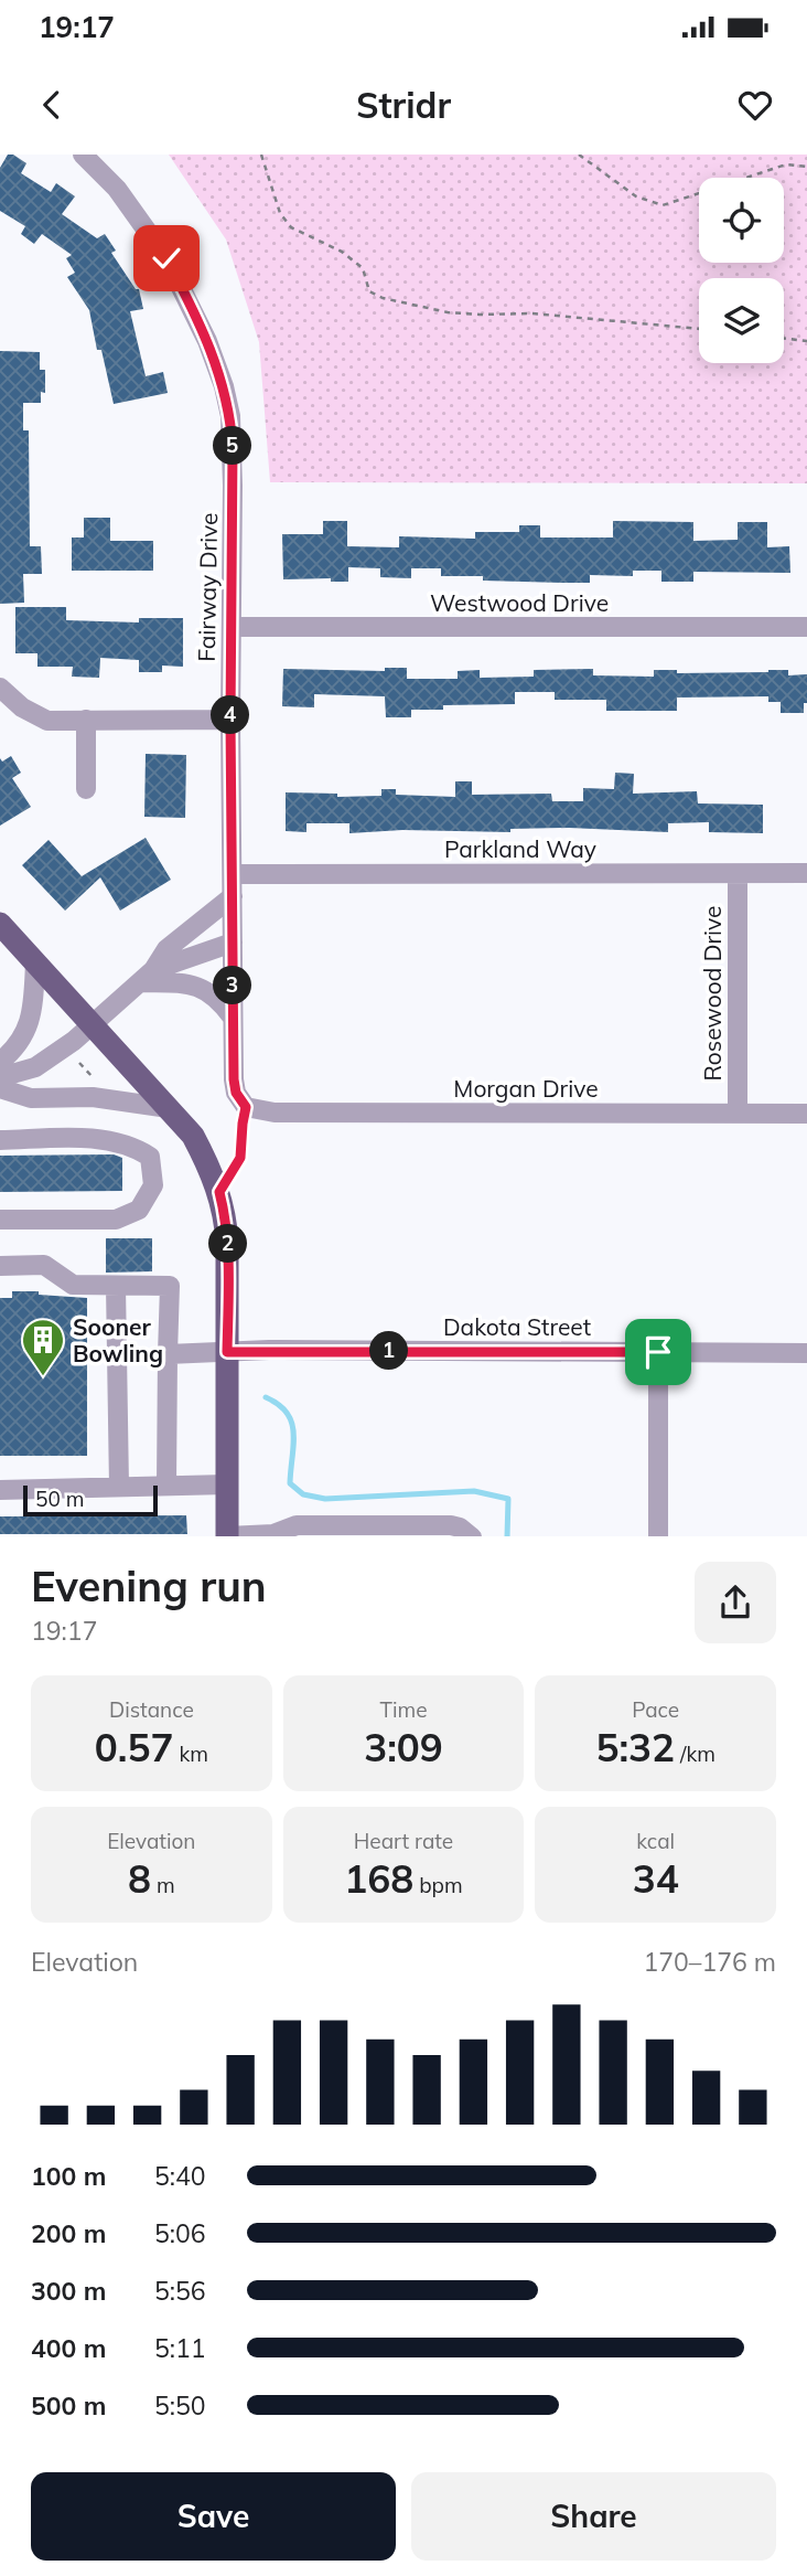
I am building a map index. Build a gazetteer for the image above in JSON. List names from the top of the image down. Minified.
{"streets":{"street":["Fairway Drive","Westwood Drive","Parkland Way","Rosewood Drive","Morgan Drive","Dakota Street"]},"crossings":[["Fairway Drive","Westwood Drive"],["Fairway Drive","Parkland Way"],["Fairway Drive","Morgan Drive"],["Parkland Way","Rosewood Drive"],["Rosewood Drive","Morgan Drive"]],"places":{"building":["Sooner Bowling"]},"scale_bar":"50 m","page":{"status":"19:17","header":"Stridr","pins":["5","4","3","2","1"],"scale":"50 m","heading":["Evening run","19:17"],"stats":[["Distance","0.57 km"],["Time","3:09"],["Pace","5:32 /km"],["Elevation","8 m"],["Heart rate","168 bpm"],["kcal","34"]],"chart":["Elevation","170–176 m"],"list":[{"name":"100 m","note":"5:40"},{"name":"200 m","note":"5:06"},{"name":"300 m","note":"5:56"},{"name":"400 m","note":"5:11"},{"name":"500 m","note":"5:50"}],"buttons":["Save","Share"]}}
